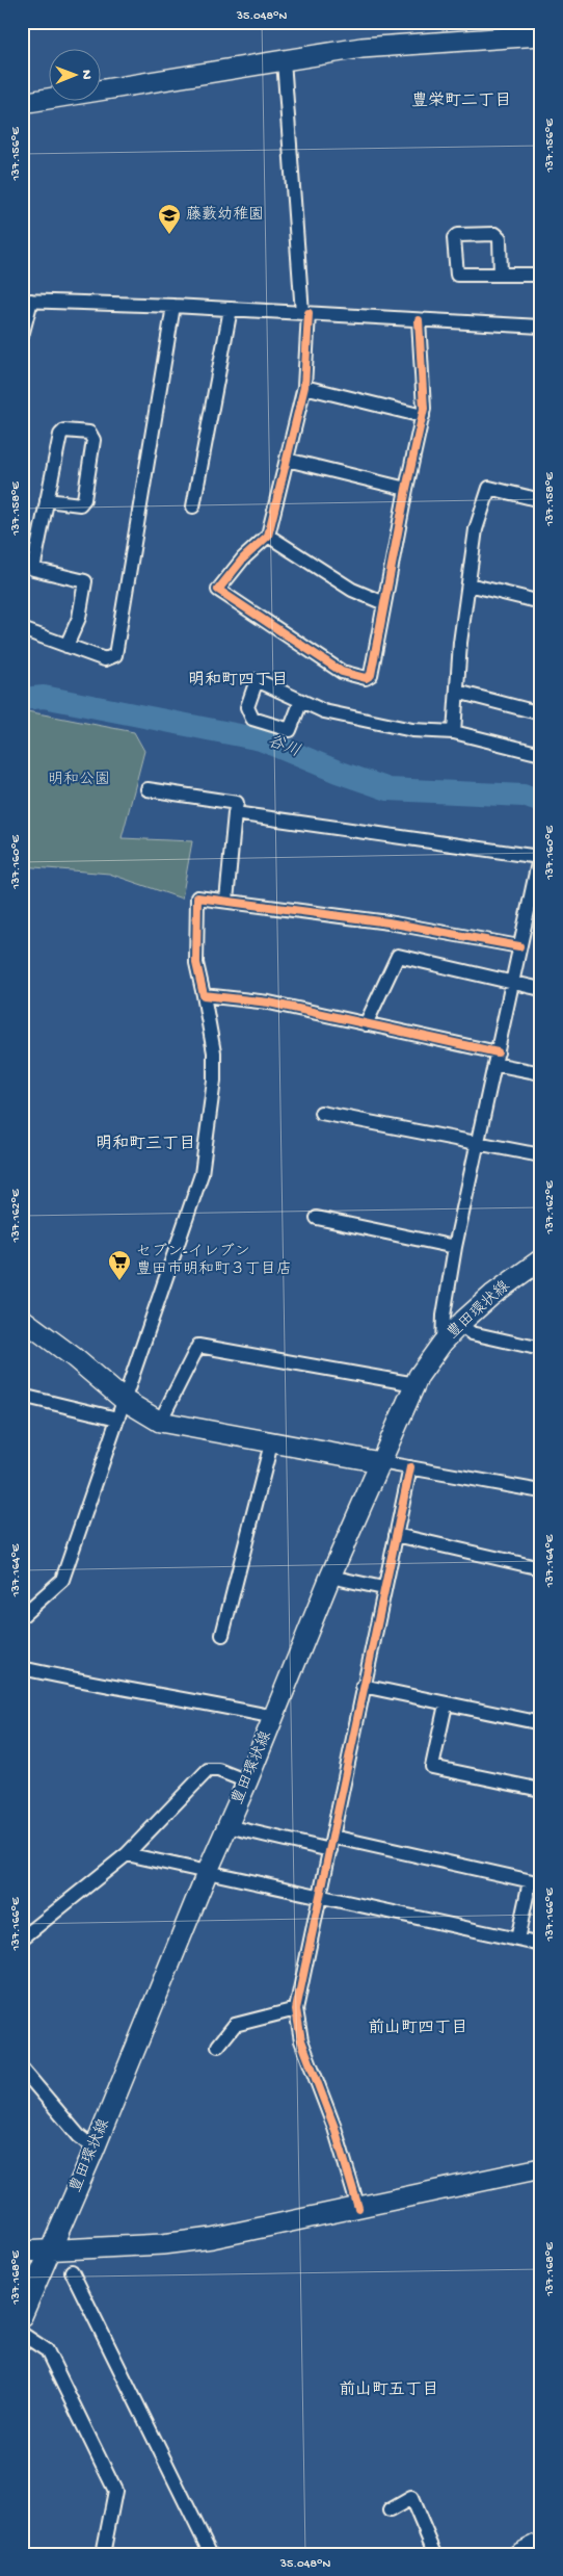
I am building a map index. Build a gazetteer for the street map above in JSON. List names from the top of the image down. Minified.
{"streets":{"street":["豊田環状線"]},"districts":["豊栄町二丁目","明和町四丁目","明和町三丁目","前山町四丁目","前山町五丁目"],"water":["谷川"],"parks":["明和公園"],"places":{"school or university":["藤藪幼稚園"],"supermarket":["セブン-イレブン 豊田市明和町３丁目店"]},"north":"right","coordinates":["35.048°N","137.156°E","137.158°E","137.160°E","137.162°E","137.164°E","137.166°E","137.168°E"]}
